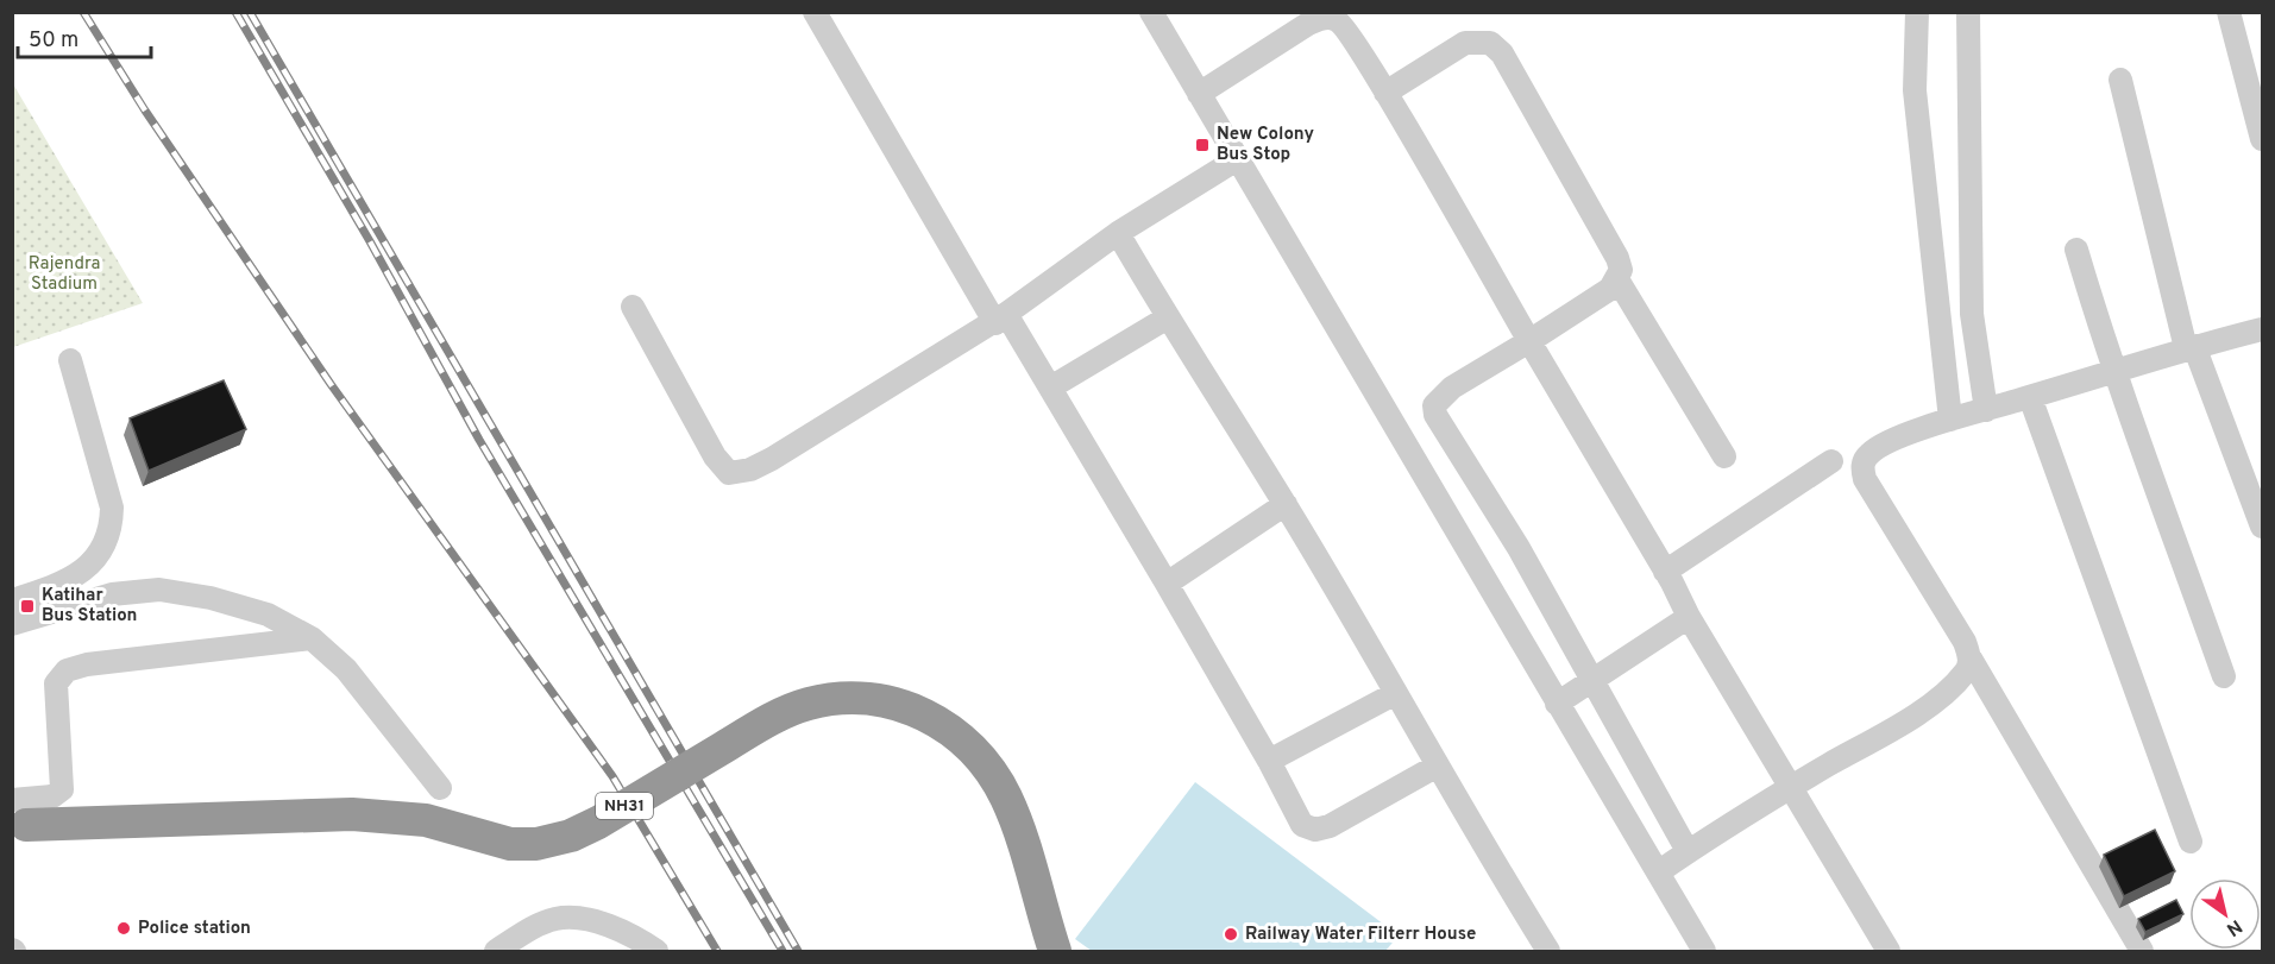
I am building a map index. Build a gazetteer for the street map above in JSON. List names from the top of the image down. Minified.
{"streets":{"highway":["NH31"]},"parks":["Rajendra Stadium"],"places":{"transit":["New Colony Bus Stop","Katihar Bus Station"],"other":["Police station","Railway Water Filterr House"]},"scale_bar":"50 m","north":"bottom right"}
